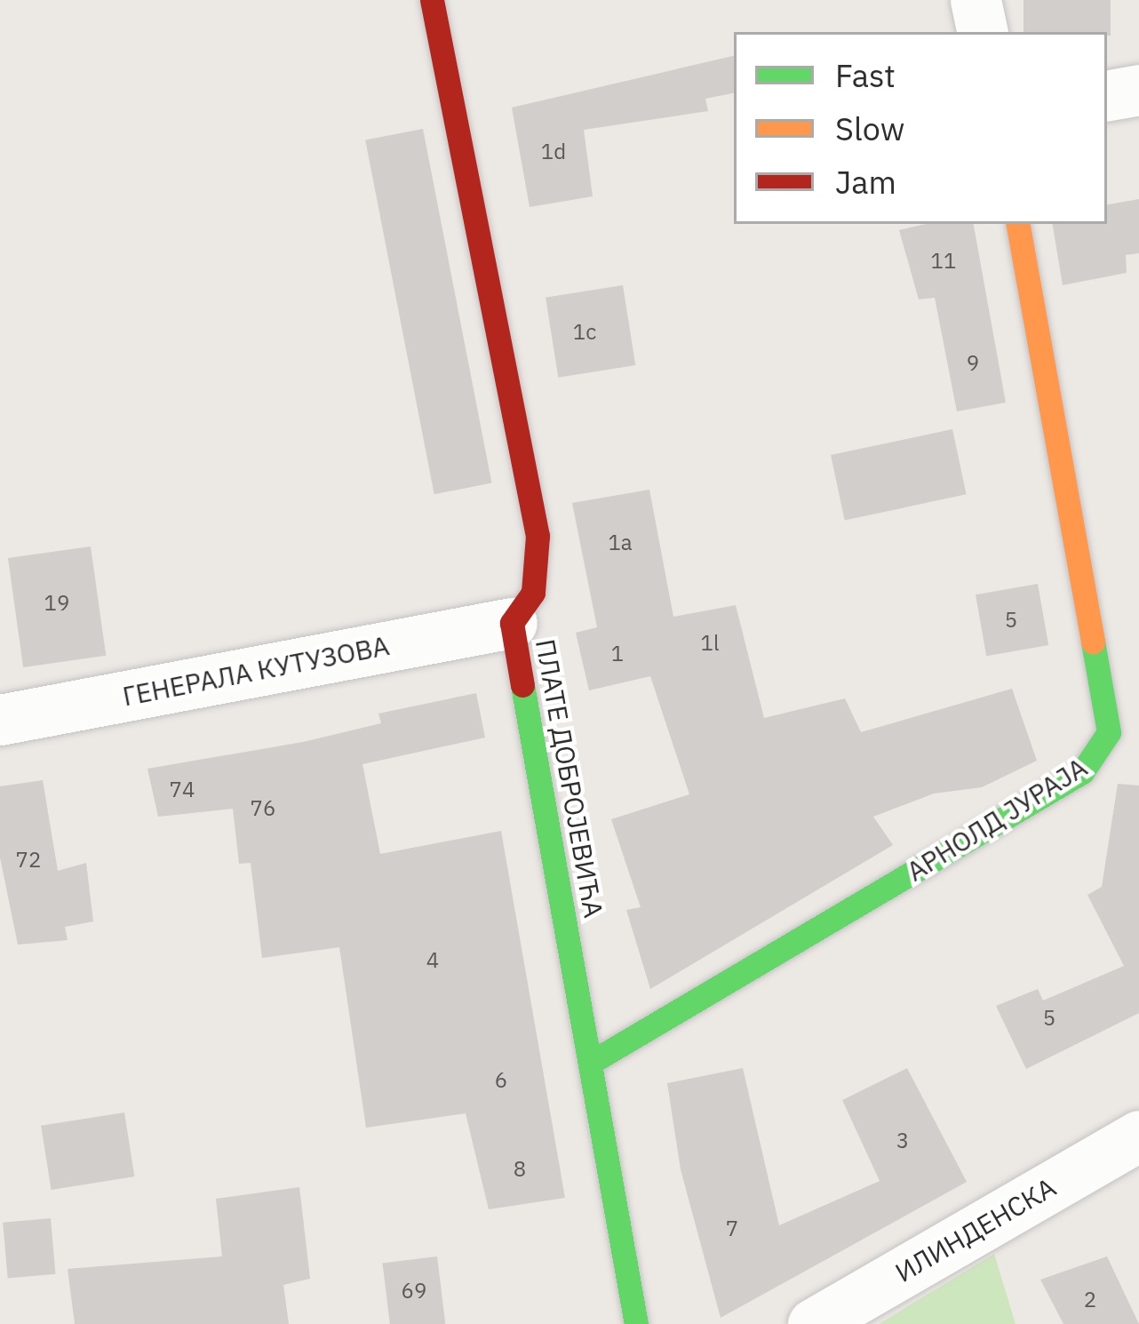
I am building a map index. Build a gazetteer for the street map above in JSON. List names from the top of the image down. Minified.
{"streets":{"street":["ГЕНЕРАЛА КУТУЗОВА","ПЛАТЕ ДОБРОЈЕВИЋА","АРНОЛД ЈУРАЈА","ИЛИНДЕНСКА"]},"crossings":[["ГЕНЕРАЛА КУТУЗОВА","ПЛАТЕ ДОБРОЈЕВИЋА"],["ПЛАТЕ ДОБРОЈЕВИЋА","АРНОЛД ЈУРАЈА"]],"house_numbers":["1d","11","1c","9","1a","19","5","1l","1","74","76","72","4","5","6","3","8","7","69","2"],"legend":["Fast","Slow","Jam"]}
